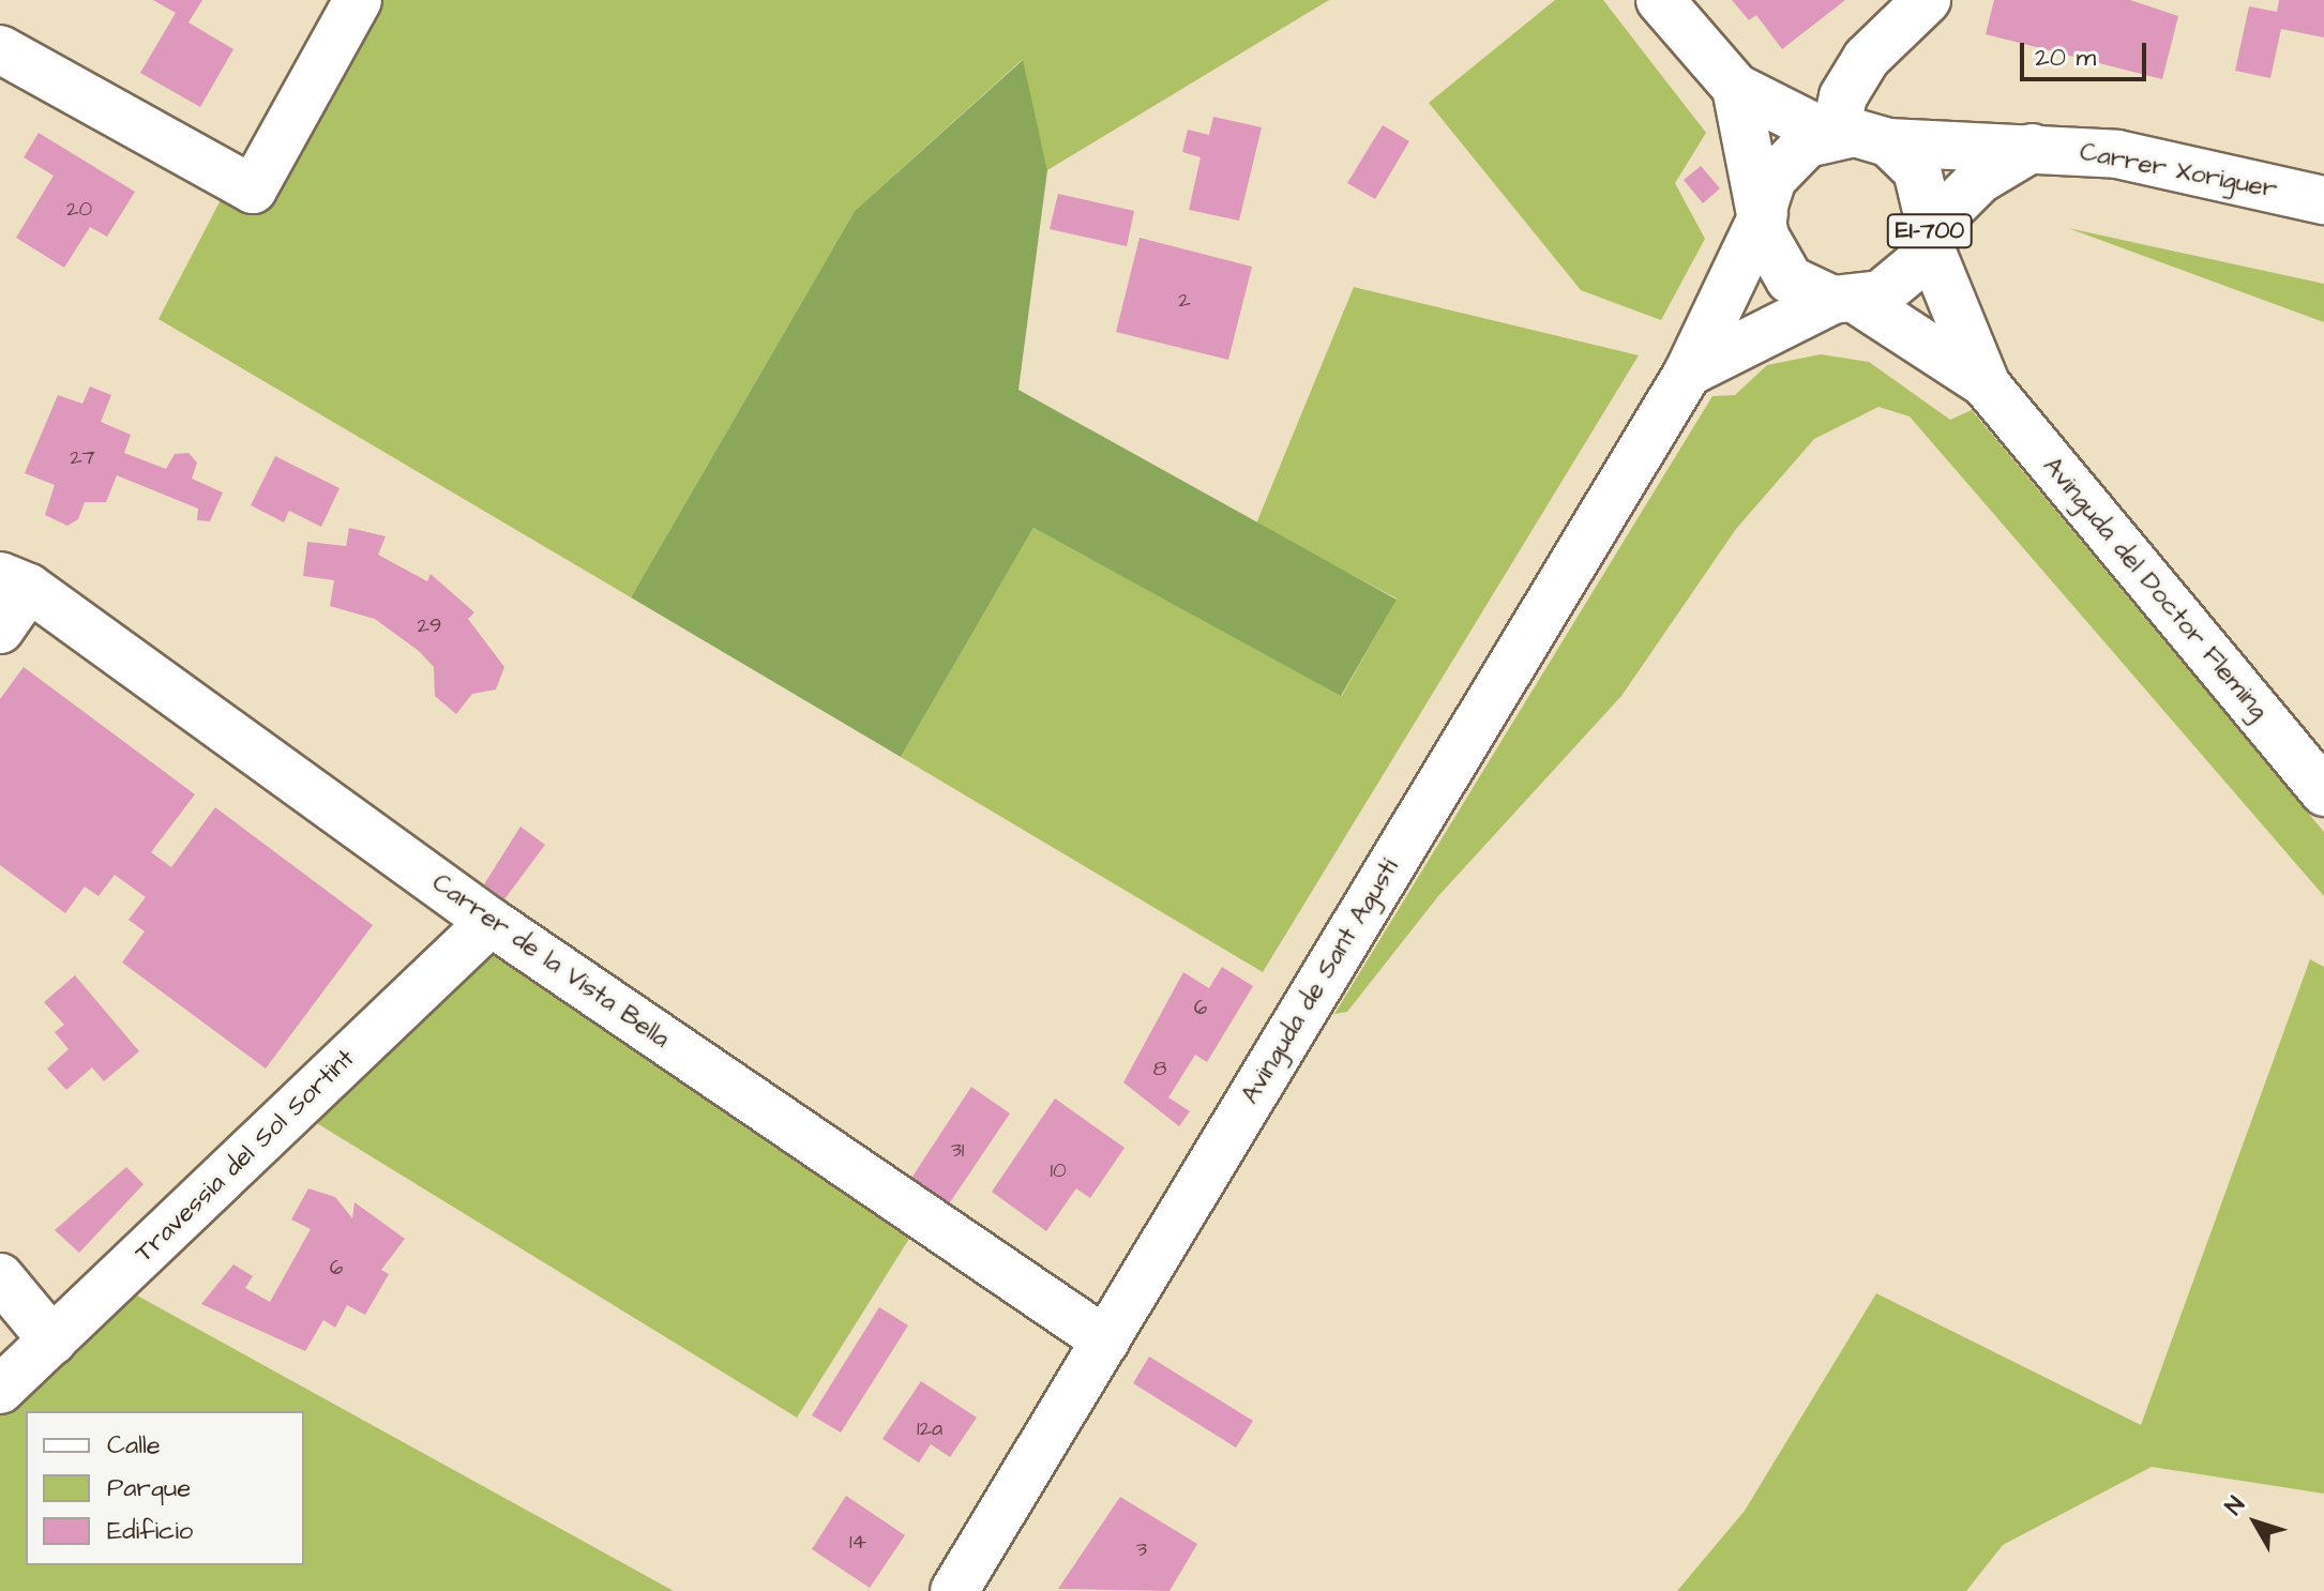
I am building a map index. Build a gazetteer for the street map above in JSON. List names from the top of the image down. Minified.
{"streets":{"street":["Carrer Xoriguer","EI-700","Avinguda del Doctor Fleming","Carrer de la Vista Bella","Avinguda de Sant Agustí","Travessia del Sol Sortint"]},"crossings":[["Carrer Xoriguer","EI-700"],["Carrer Xoriguer","Avinguda del Doctor Fleming"],["Carrer Xoriguer","Avinguda de Sant Agustí"],["EI-700","Avinguda del Doctor Fleming"],["EI-700","Avinguda de Sant Agustí"],["Avinguda del Doctor Fleming","Avinguda de Sant Agustí"],["Carrer de la Vista Bella","Avinguda de Sant Agustí"],["Carrer de la Vista Bella","Travessia del Sol Sortint"]],"house_numbers":["20","2","27","29","6","8","31","10","6","12a","14","3"],"legend":["Calle","Parque","Edificio"],"scale_bar":"20 m","north":"top left"}
